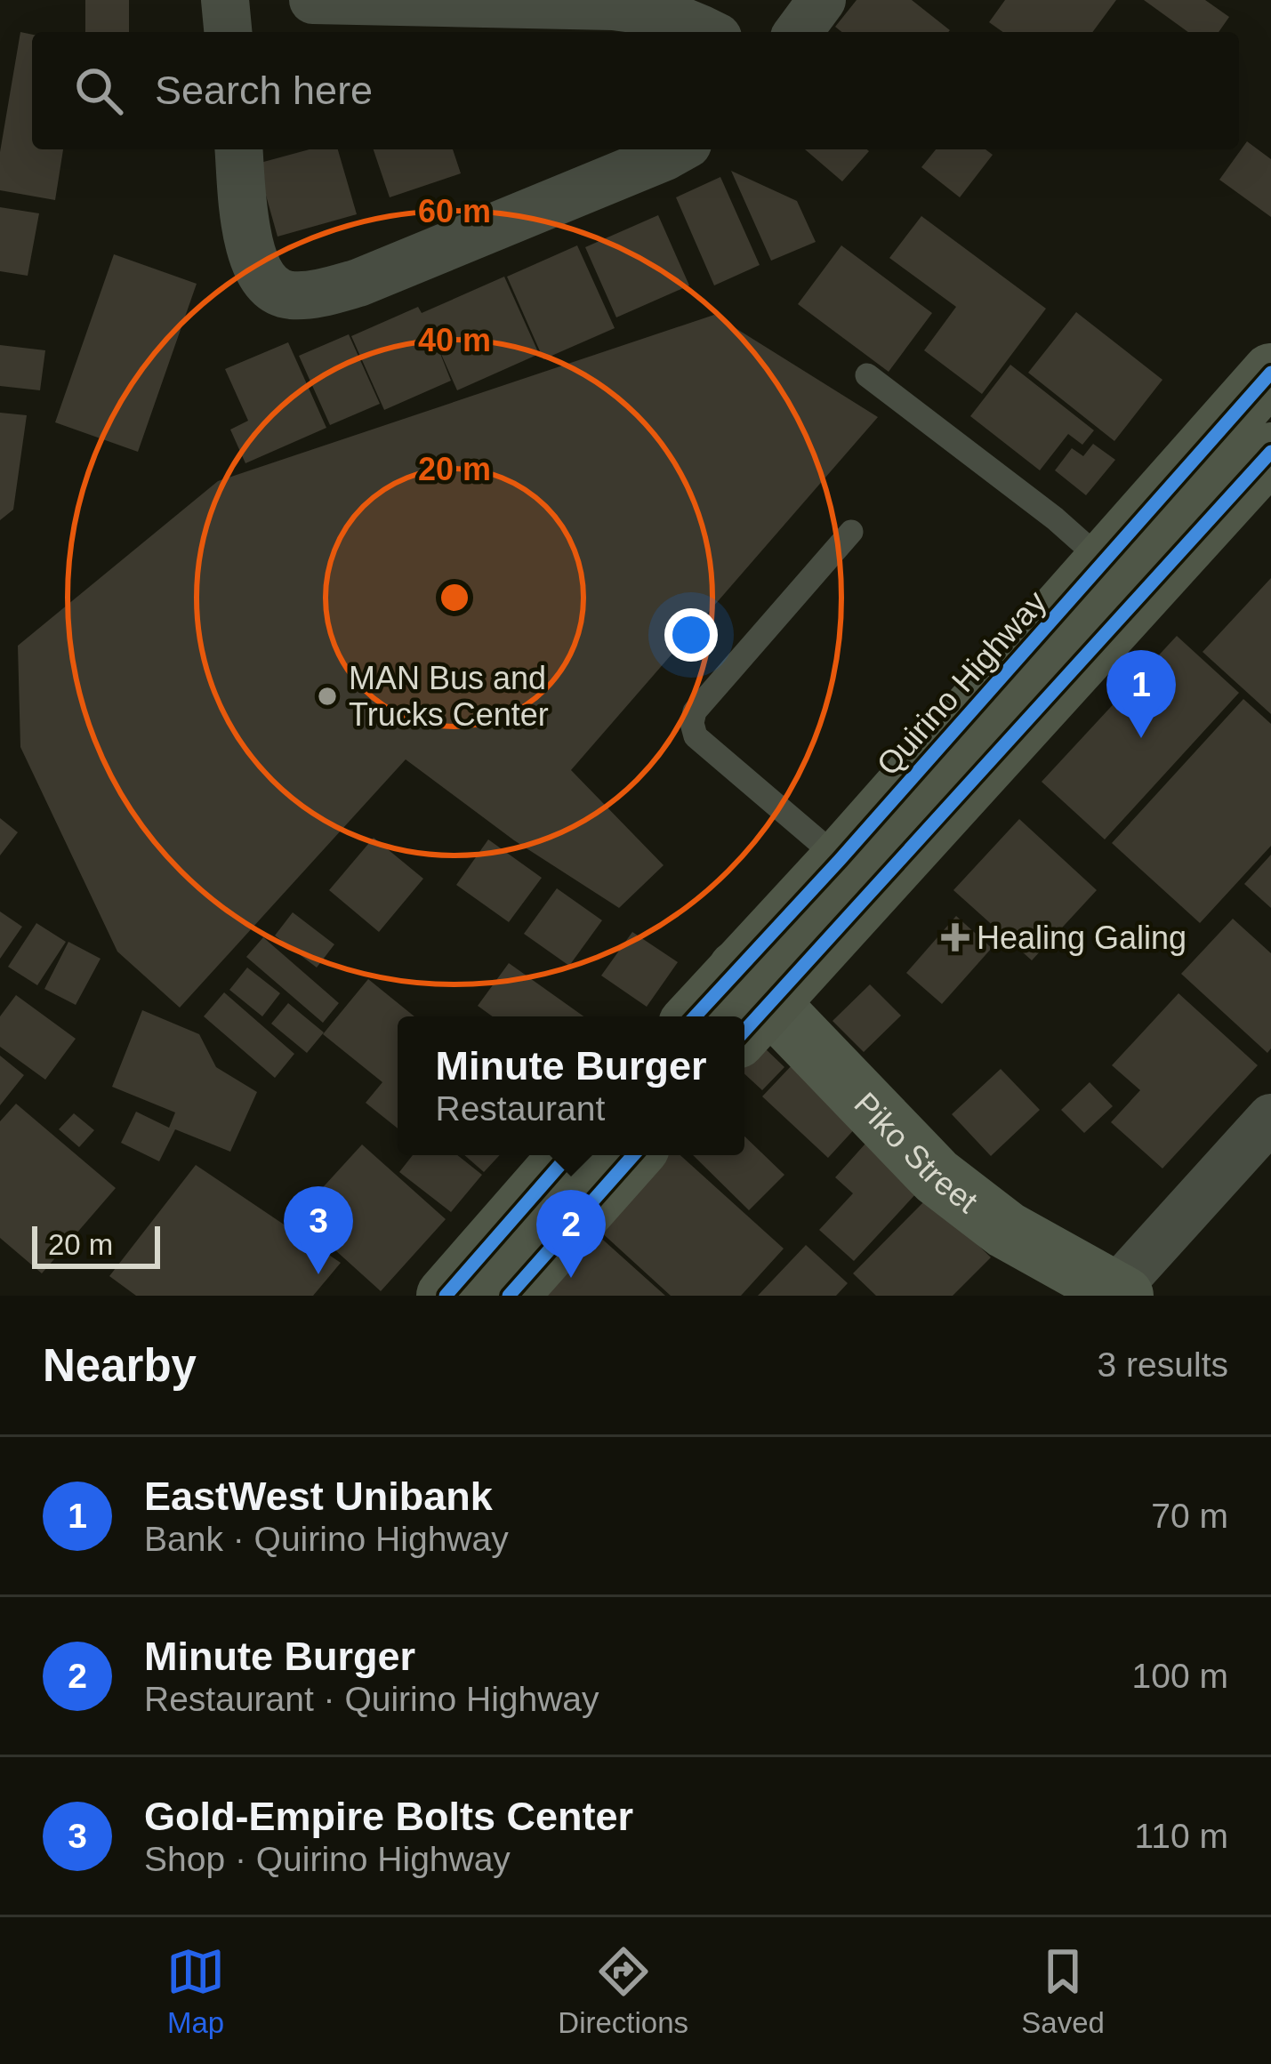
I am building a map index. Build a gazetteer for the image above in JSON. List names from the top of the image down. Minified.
{"streets":{"street":["Piko Street"],"cycle path":["Quirino Highway"]},"places":{"other":["MAN Bus and Trucks Center"],"health":["Healing Galing"]},"scale_bar":"20 m","page":{"search":"Search here","pins":["1","3","2"],"popup":["Minute Burger","Restaurant"],"scale":"20 m","heading":["Nearby","3 results"],"list":[{"mark":"1","name":"EastWest Unibank","note":"Bank · Quirino Highway","value":"70 m"},{"mark":"2","name":"Minute Burger","note":"Restaurant · Quirino Highway","value":"100 m"},{"mark":"3","name":"Gold-Empire Bolts Center","note":"Shop · Quirino Highway","value":"110 m"}],"nav":["Map","Directions","Saved"]},"rings":["60 m","40 m","20 m"]}
